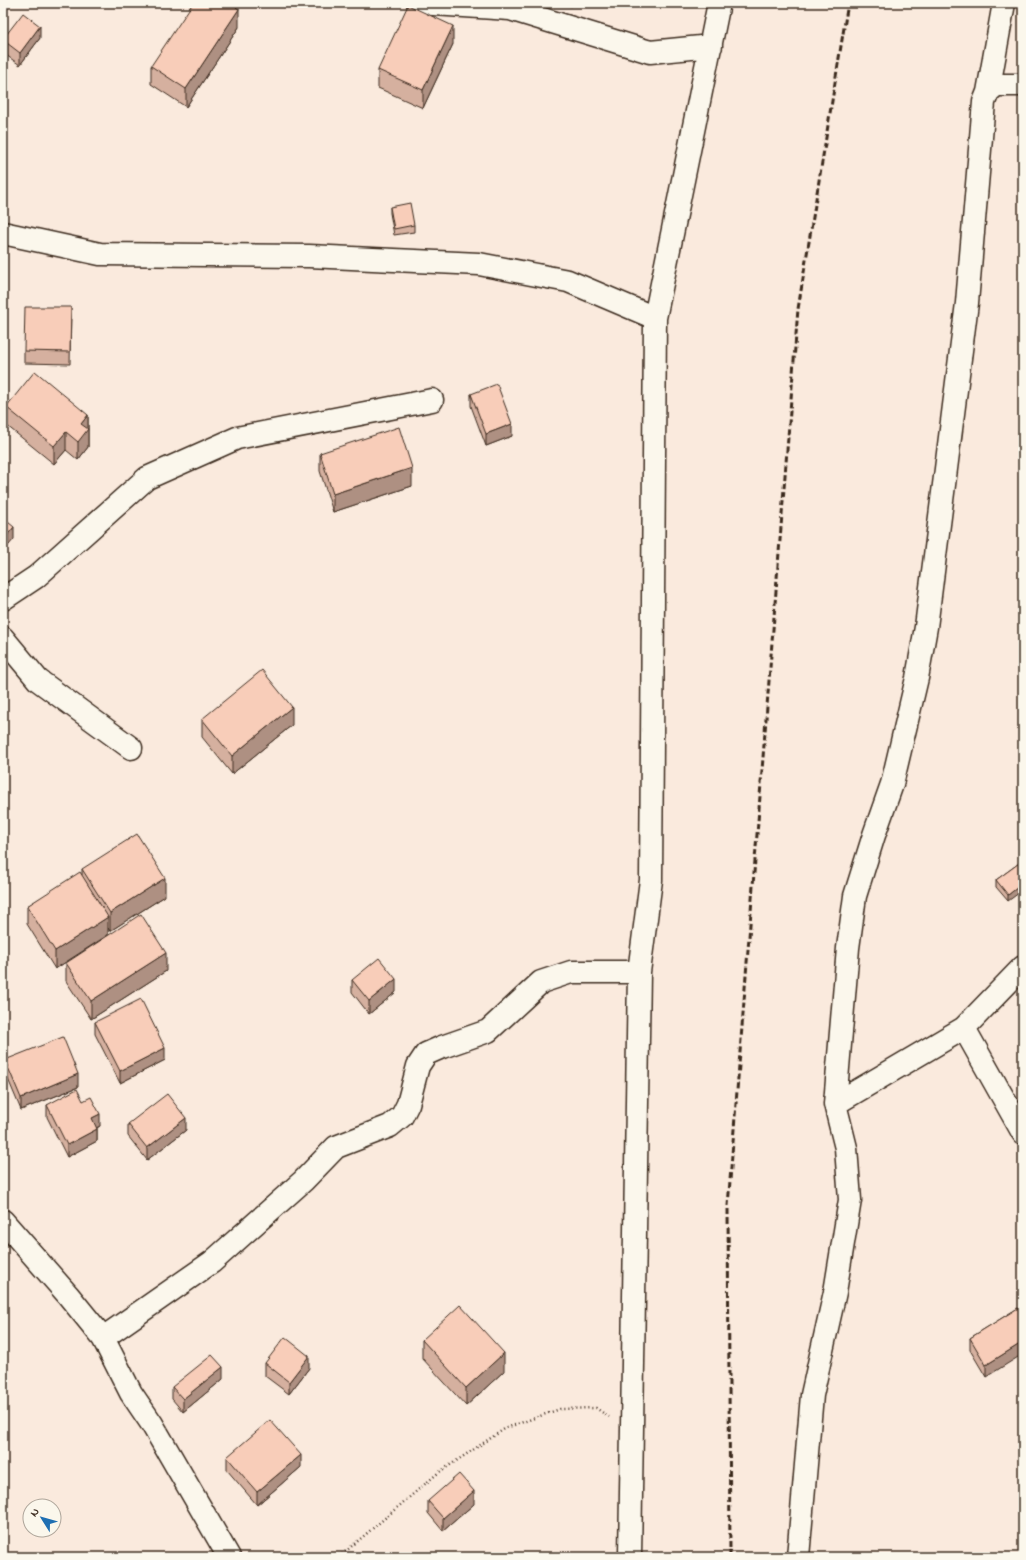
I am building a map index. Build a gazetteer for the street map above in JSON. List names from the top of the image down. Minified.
{"north":"top left"}
